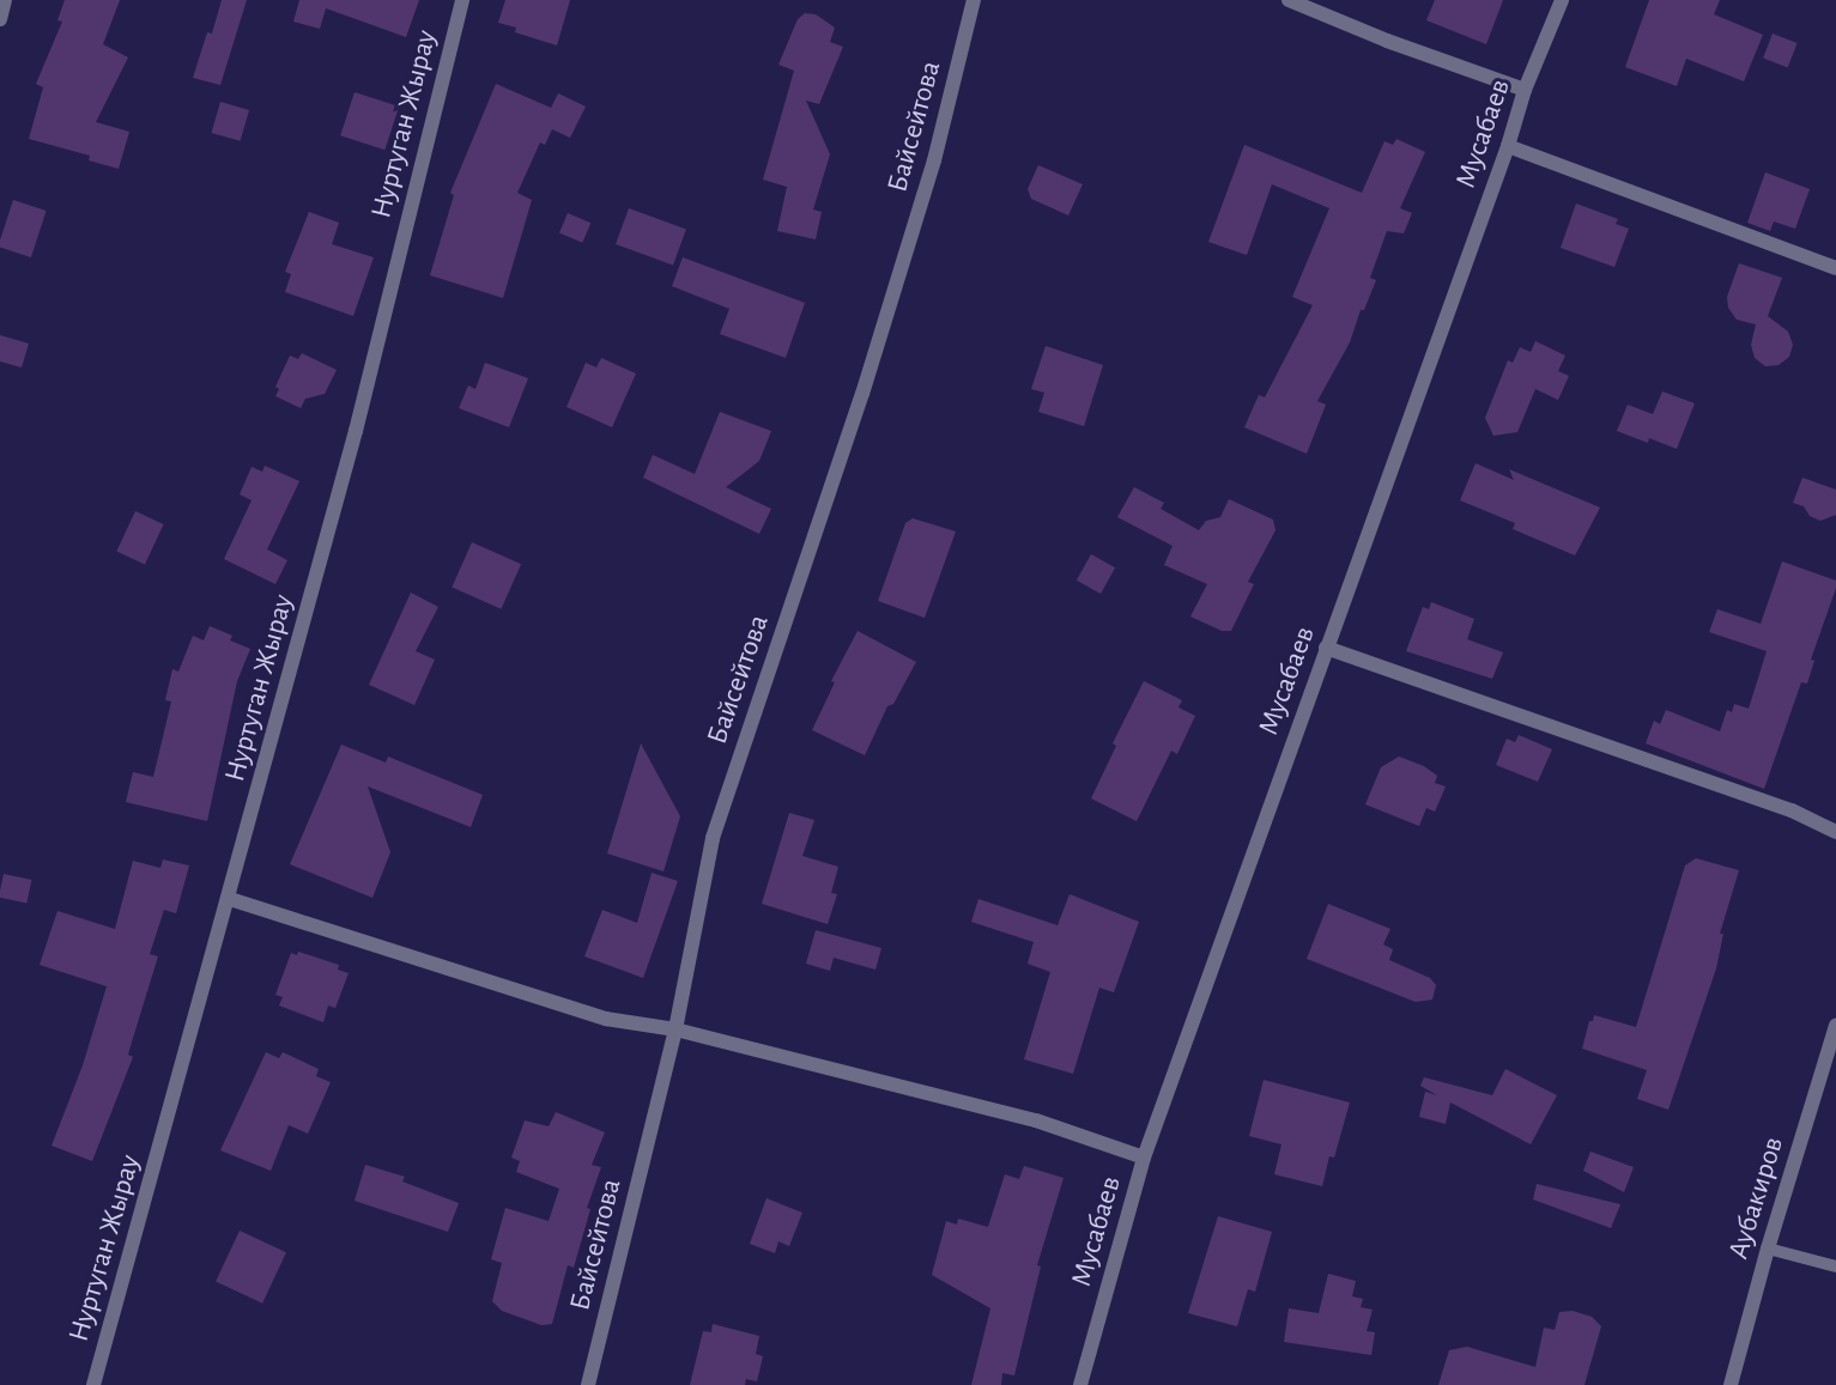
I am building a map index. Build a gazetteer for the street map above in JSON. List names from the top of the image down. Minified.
{"streets":{"street":["Нуртуган Жырау","Байсейтова","Мусабаев","Аубакиров"]}}
